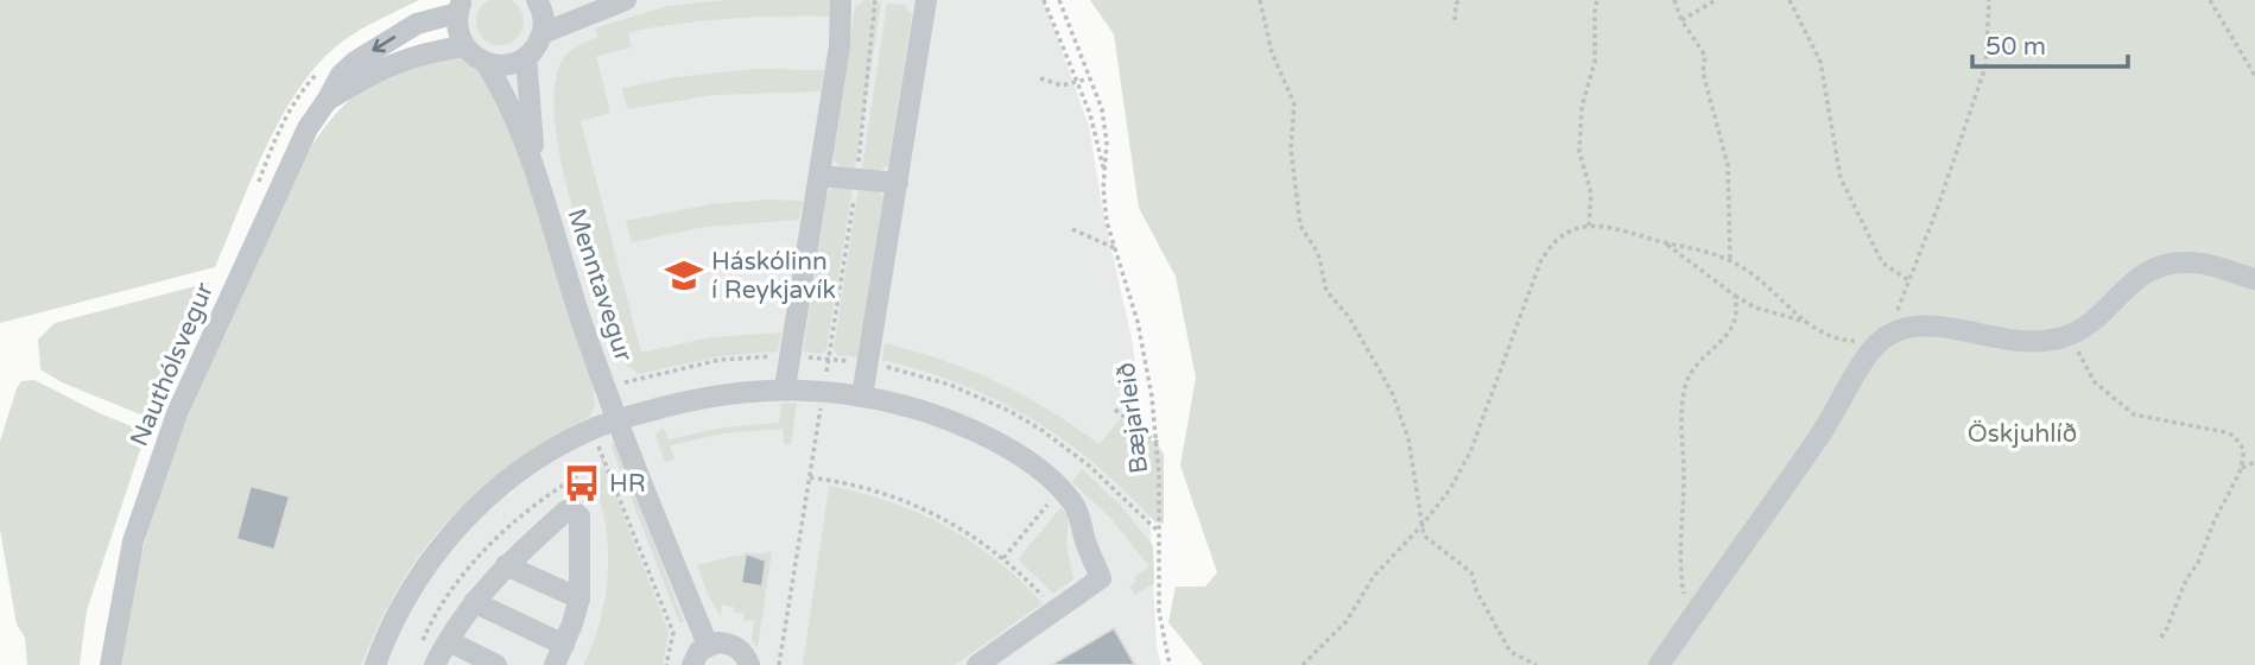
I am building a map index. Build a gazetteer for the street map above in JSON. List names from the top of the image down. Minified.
{"streets":{"street":["Menntavegur","Nauthólsvegur"],"path":["Bæjarleið"]},"parks":["Öskjuhlíð"],"places":{"school or university":["Háskólinn í Reykjavík"],"bus stop":["HR"]},"scale_bar":"50 m"}
